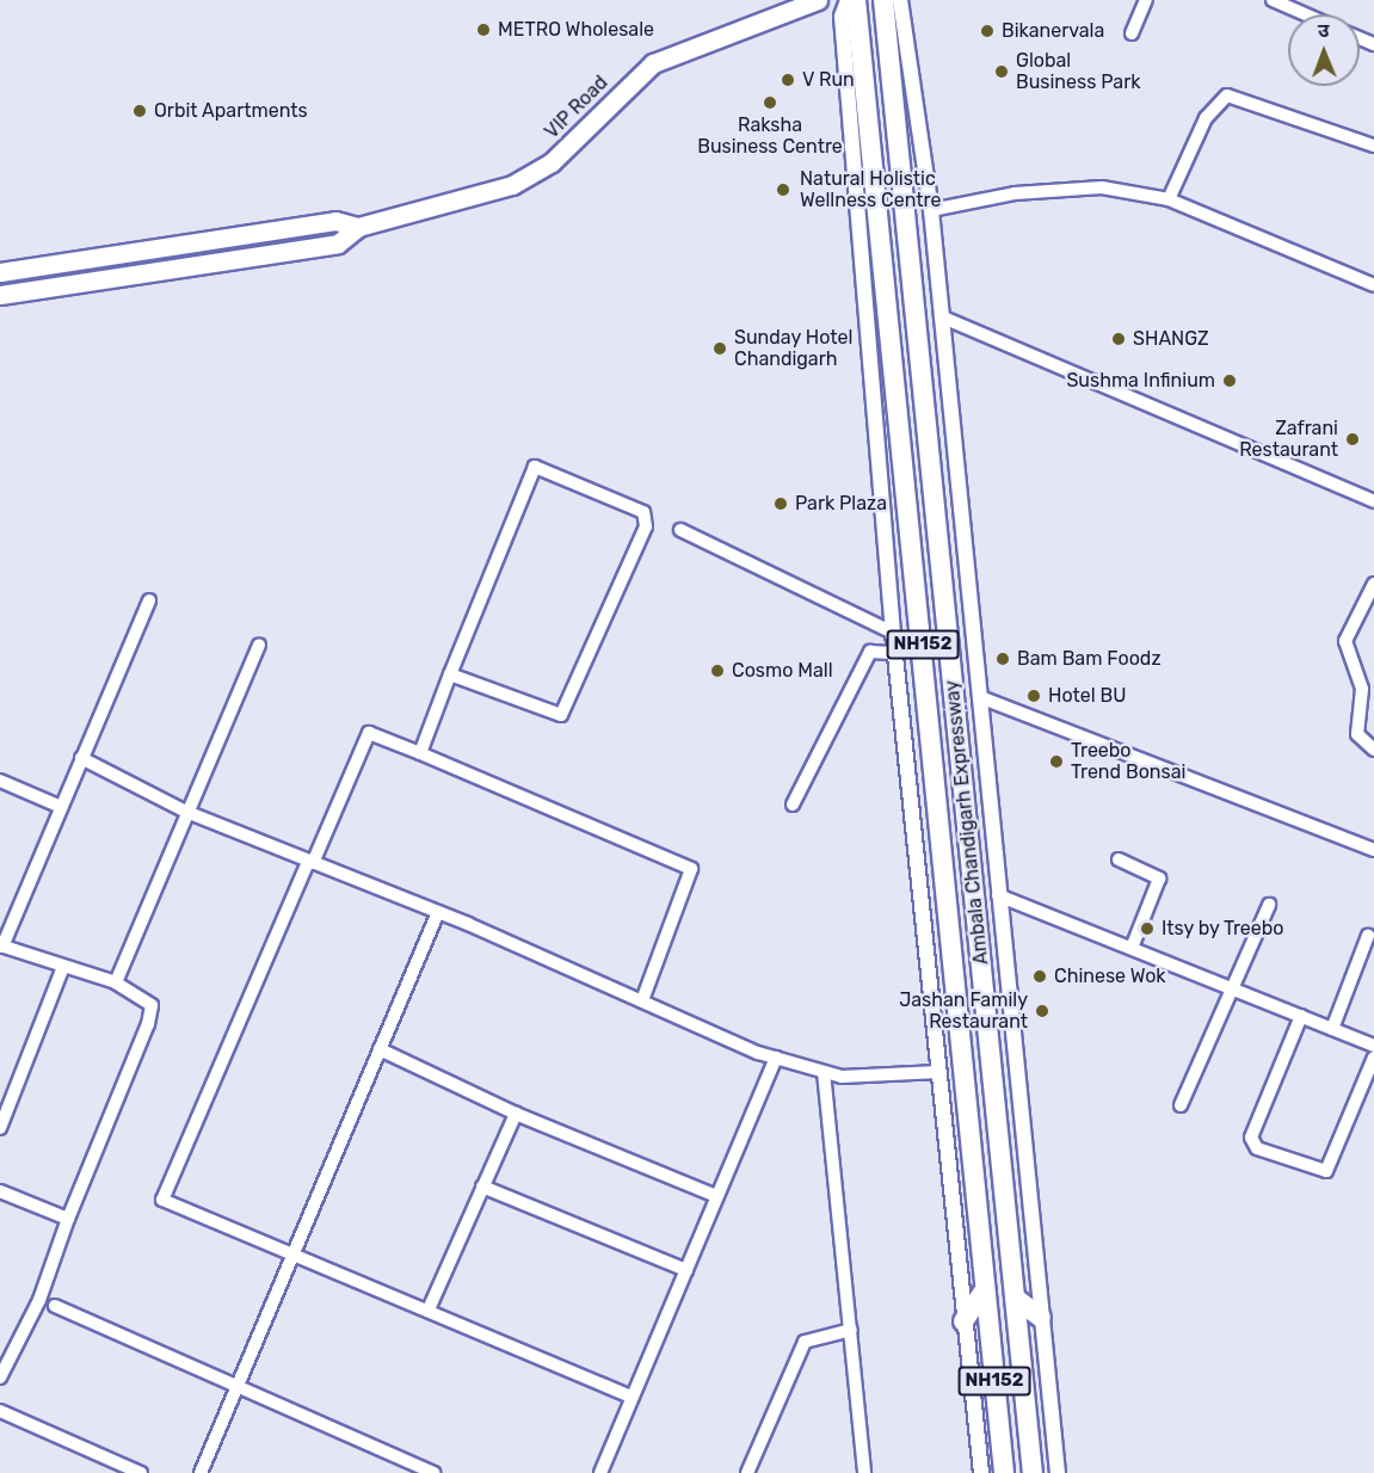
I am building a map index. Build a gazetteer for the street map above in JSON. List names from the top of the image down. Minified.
{"streets":{"highway":["NH152","Ambala Chandigarh Expressway"],"main road":["VIP Road"]},"places":["METRO Wholesale","Bikanervala","Global Business Park","V Run","Raksha Business Centre","Orbit Apartments","Natural Holistic Wellness Centre","SHANGZ","Sunday Hotel Chandigarh","Sushma Infinium","Zafrani Restaurant","Park Plaza","Bam Bam Foodz","Cosmo Mall","Hotel BU","Treebo Trend Bonsai","Itsy by Treebo","Chinese Wok","Jashan Family Restaurant"],"north":"top"}
